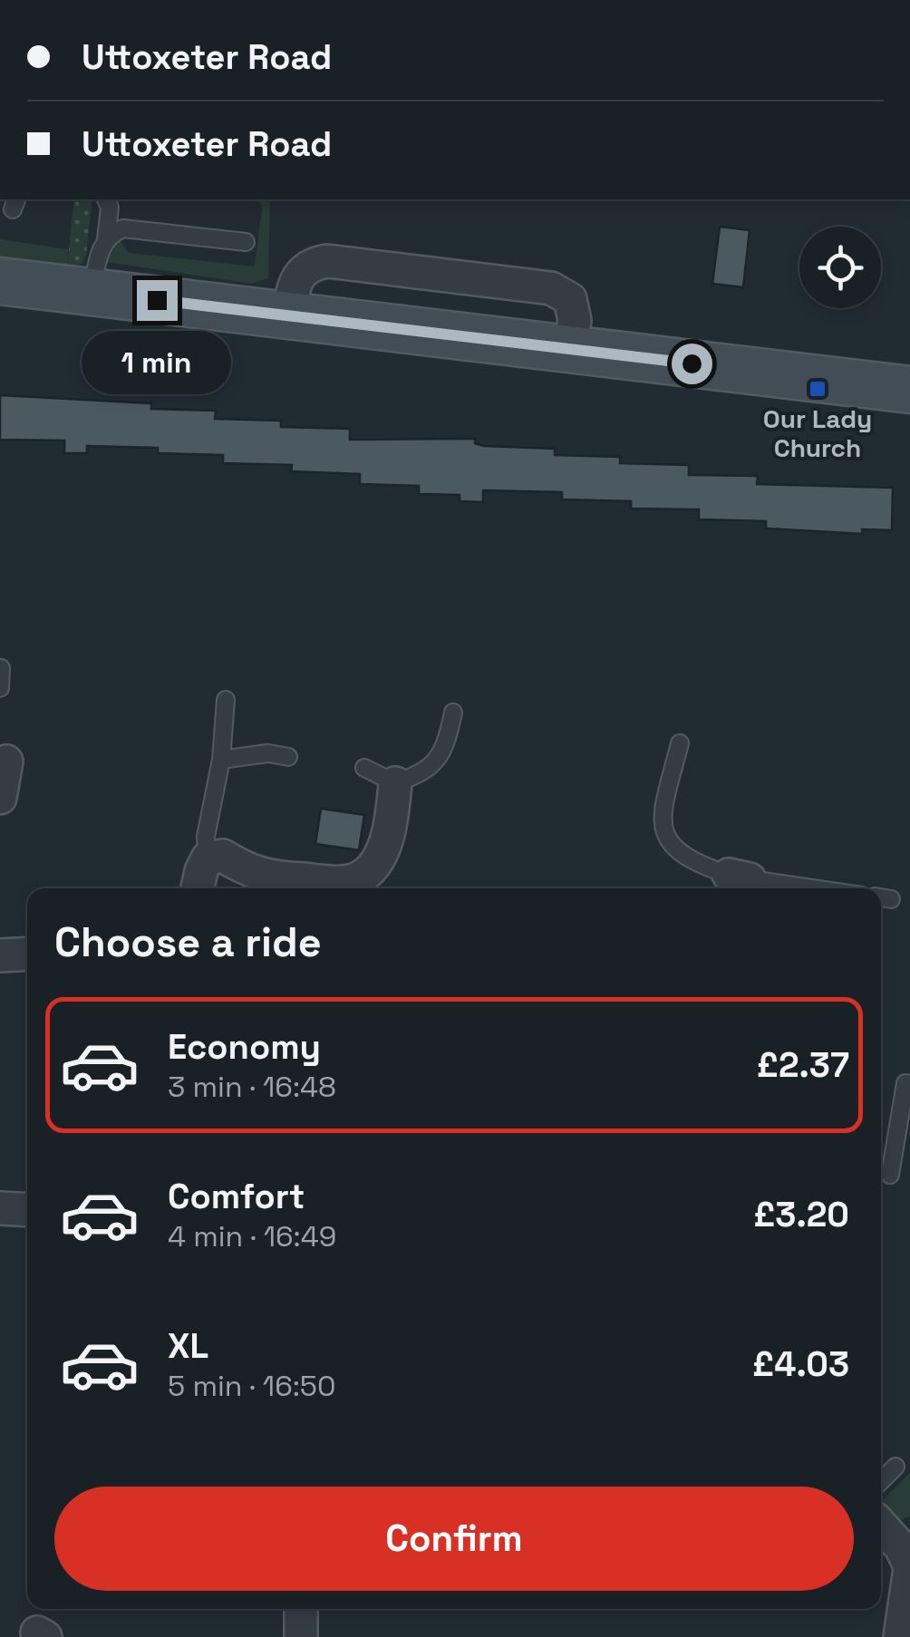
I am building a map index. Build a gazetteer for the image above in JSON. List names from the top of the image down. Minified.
{"places":{"transit":["Our Lady Church"]},"page":{"banner":["Uttoxeter Road","Uttoxeter Road"],"bubble":"1 min","heading":"Choose a ride","list":[{"name":"Economy","note":"3 min · 16:48","value":"£2.37"},{"name":"Comfort","note":"4 min · 16:49","value":"£3.20"},{"name":"XL","note":"5 min · 16:50","value":"£4.03"}],"buttons":"Confirm"}}
